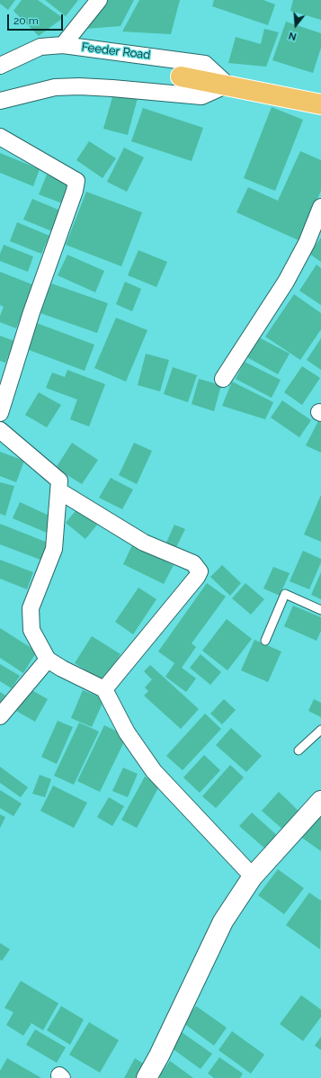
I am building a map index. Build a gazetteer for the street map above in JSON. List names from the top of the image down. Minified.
{"streets":{"street":["Feeder Road"]},"scale_bar":"20 m","north":"bottom"}
